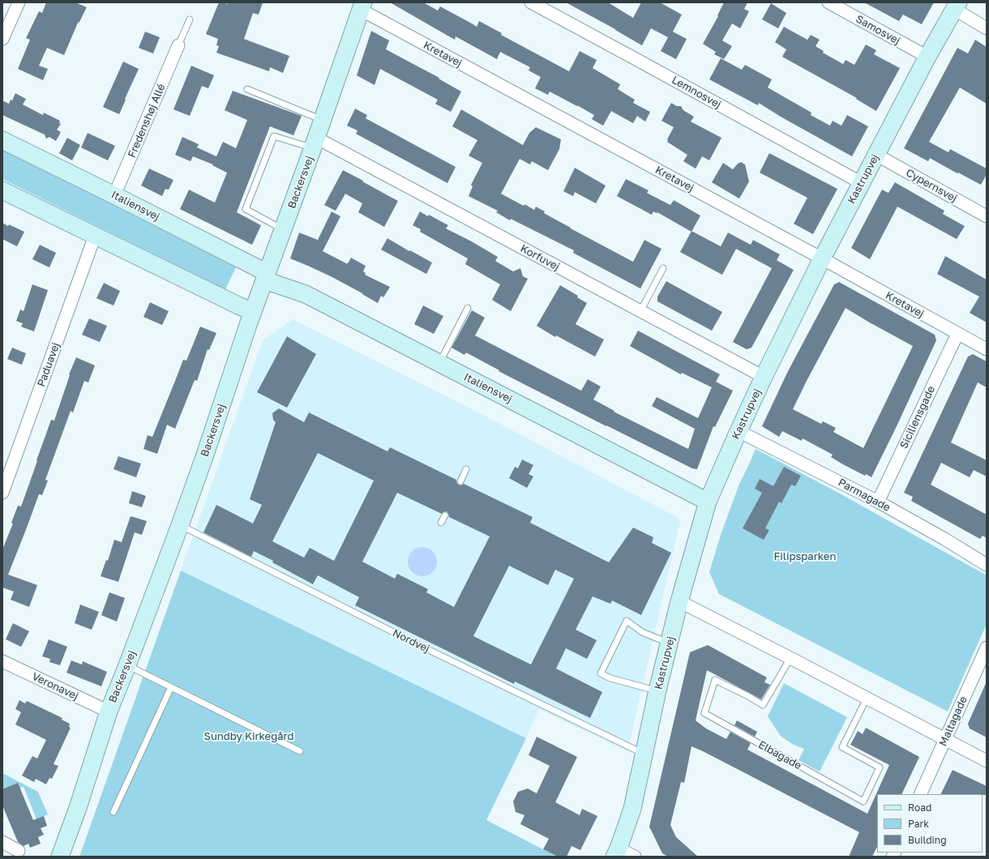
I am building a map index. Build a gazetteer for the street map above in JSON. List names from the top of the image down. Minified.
{"streets":{"street":["Samosvej","Kretavej","Lemnosvej","Fredenshøj Allé","Kastrupvej","Backersvej","Cypernsvej","Italiensvej","Korfuvej","Paduavej","Siciliensgade","Parmagade","Veronavej","Maltagade"],"lane":["Nordvej","Elbagade"]},"crossings":[["Samosvej","Kastrupvej"],["Kretavej","Kastrupvej"],["Kretavej","Backersvej"],["Kretavej","Siciliensgade"],["Lemnosvej","Kastrupvej"],["Fredenshøj Allé","Italiensvej"],["Kastrupvej","Cypernsvej"],["Kastrupvej","Italiensvej"],["Kastrupvej","Korfuvej"],["Kastrupvej","Parmagade"],["Kastrupvej","Nordvej"],["Backersvej","Italiensvej"],["Backersvej","Korfuvej"],["Backersvej","Nordvej"],["Backersvej","Veronavej"],["Siciliensgade","Parmagade"]],"parks":["Filipsparken","Sundby Kirkegård"],"legend":["Road","Park","Building"]}
